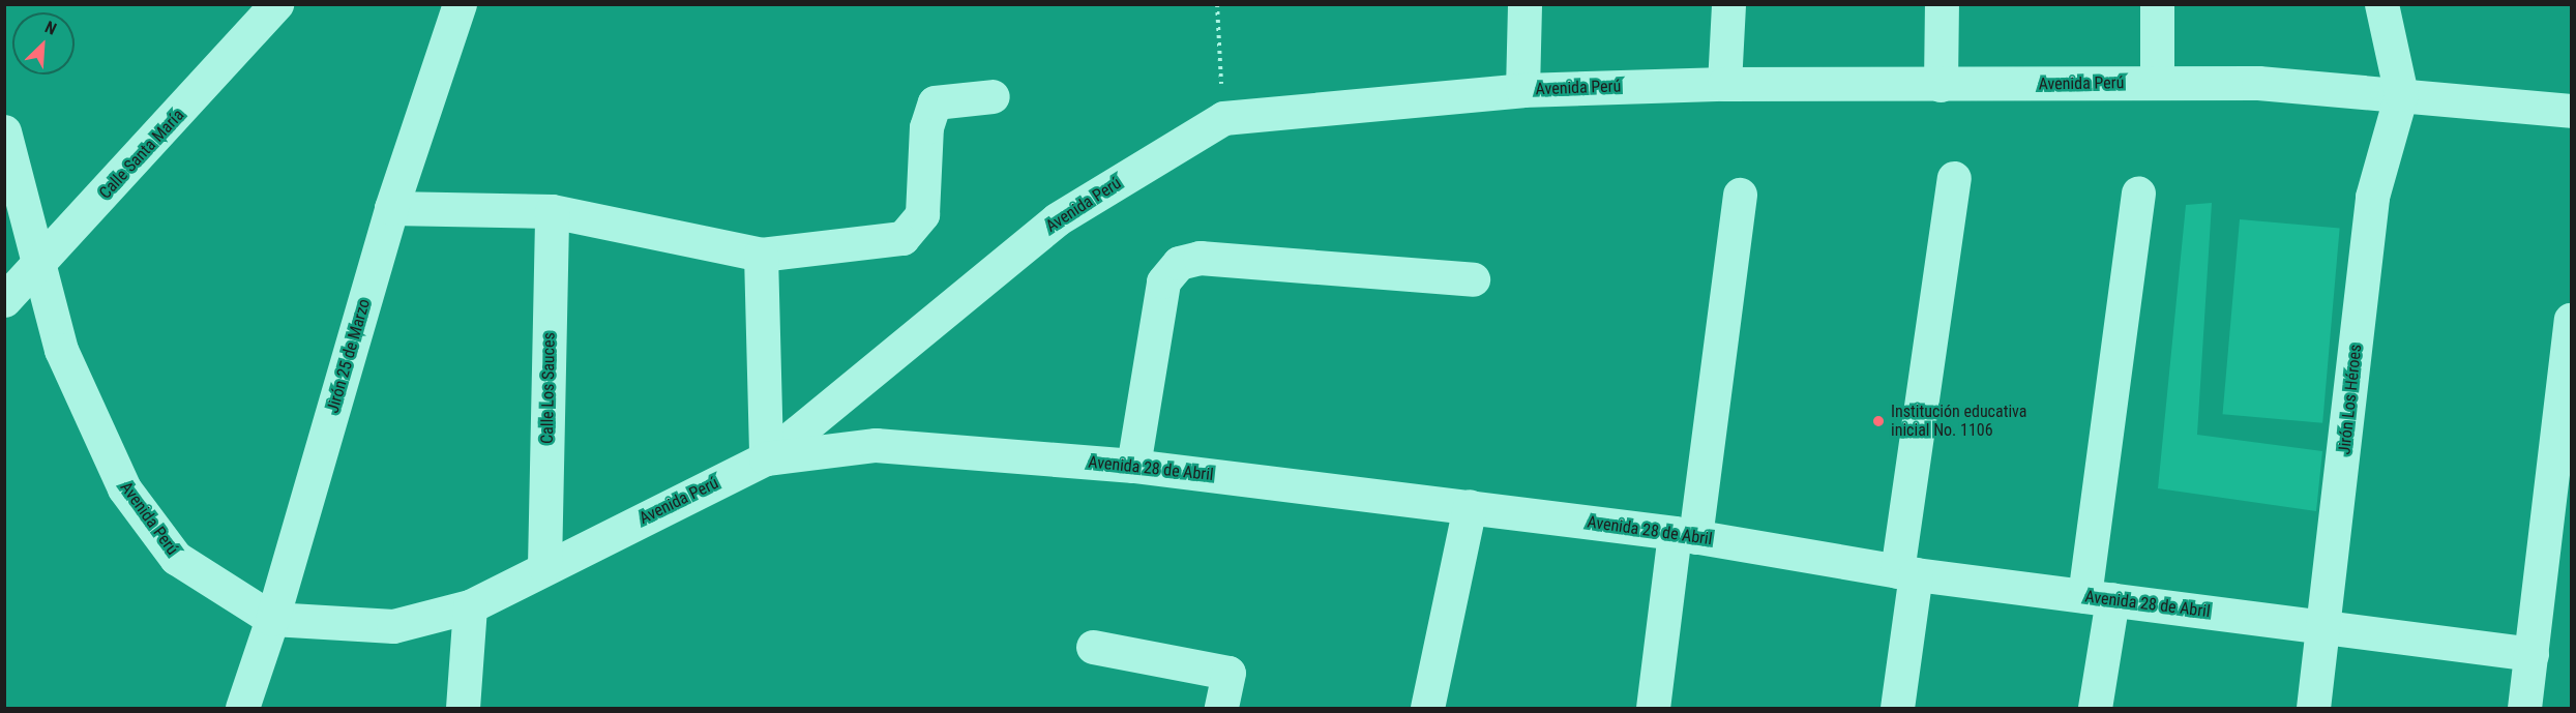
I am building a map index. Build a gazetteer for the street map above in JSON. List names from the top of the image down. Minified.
{"streets":{"street":["Avenida Perú","Calle Santa María","Jirón 25 de Marzo","Calle Los Sauces","Jirón Los Héroes","Avenida 28 de Abril"]},"crossings":[["Avenida Perú","Calle Santa María"],["Avenida Perú","Jirón 25 de Marzo"],["Avenida Perú","Calle Los Sauces"],["Avenida Perú","Jirón Los Héroes"],["Avenida Perú","Avenida 28 de Abril"],["Jirón Los Héroes","Avenida 28 de Abril"]],"places":["Institución educativa inicial No. 1106"],"north":"top right"}
